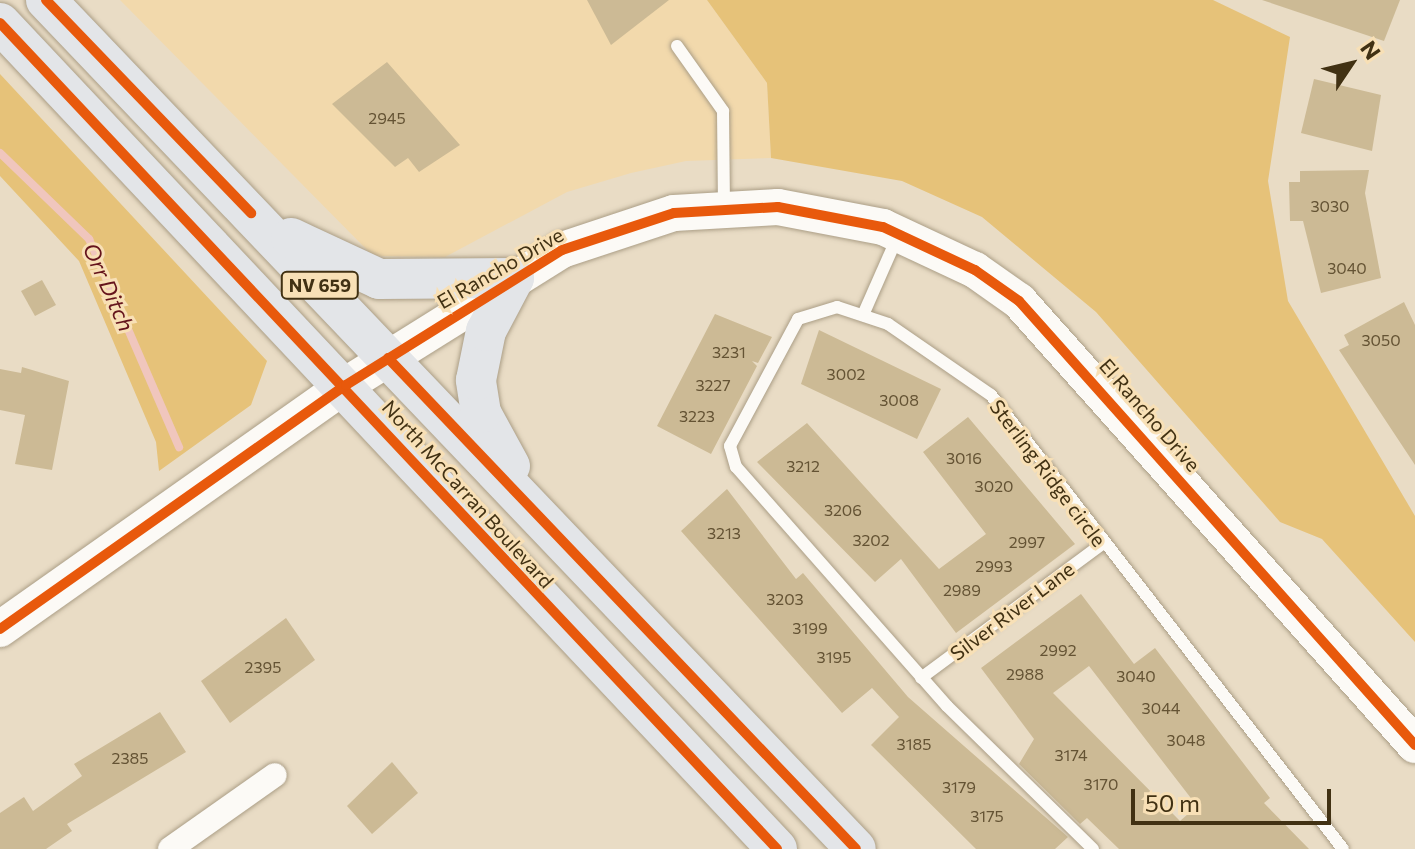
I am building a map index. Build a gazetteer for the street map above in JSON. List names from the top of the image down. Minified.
{"streets":{"main road":["El Rancho Drive","NV 659","North McCarran Boulevard"],"lane":["Sterling Ridge circle","Silver River Lane"]},"crossings":[["El Rancho Drive","North McCarran Boulevard"],["Sterling Ridge circle","Silver River Lane"]],"water":["Orr Ditch"],"house_numbers":["2945","3030","3040","3050","3231","3002","3227","3008","3223","3016","3212","3020","3206","3213","3202","2997","2993","2989","3203","3199","2992","3195","2395","2988","3040","3044","3048","3185","3174","2385","3170","3179","3175"],"scale_bar":"50 m","north":"top right"}
